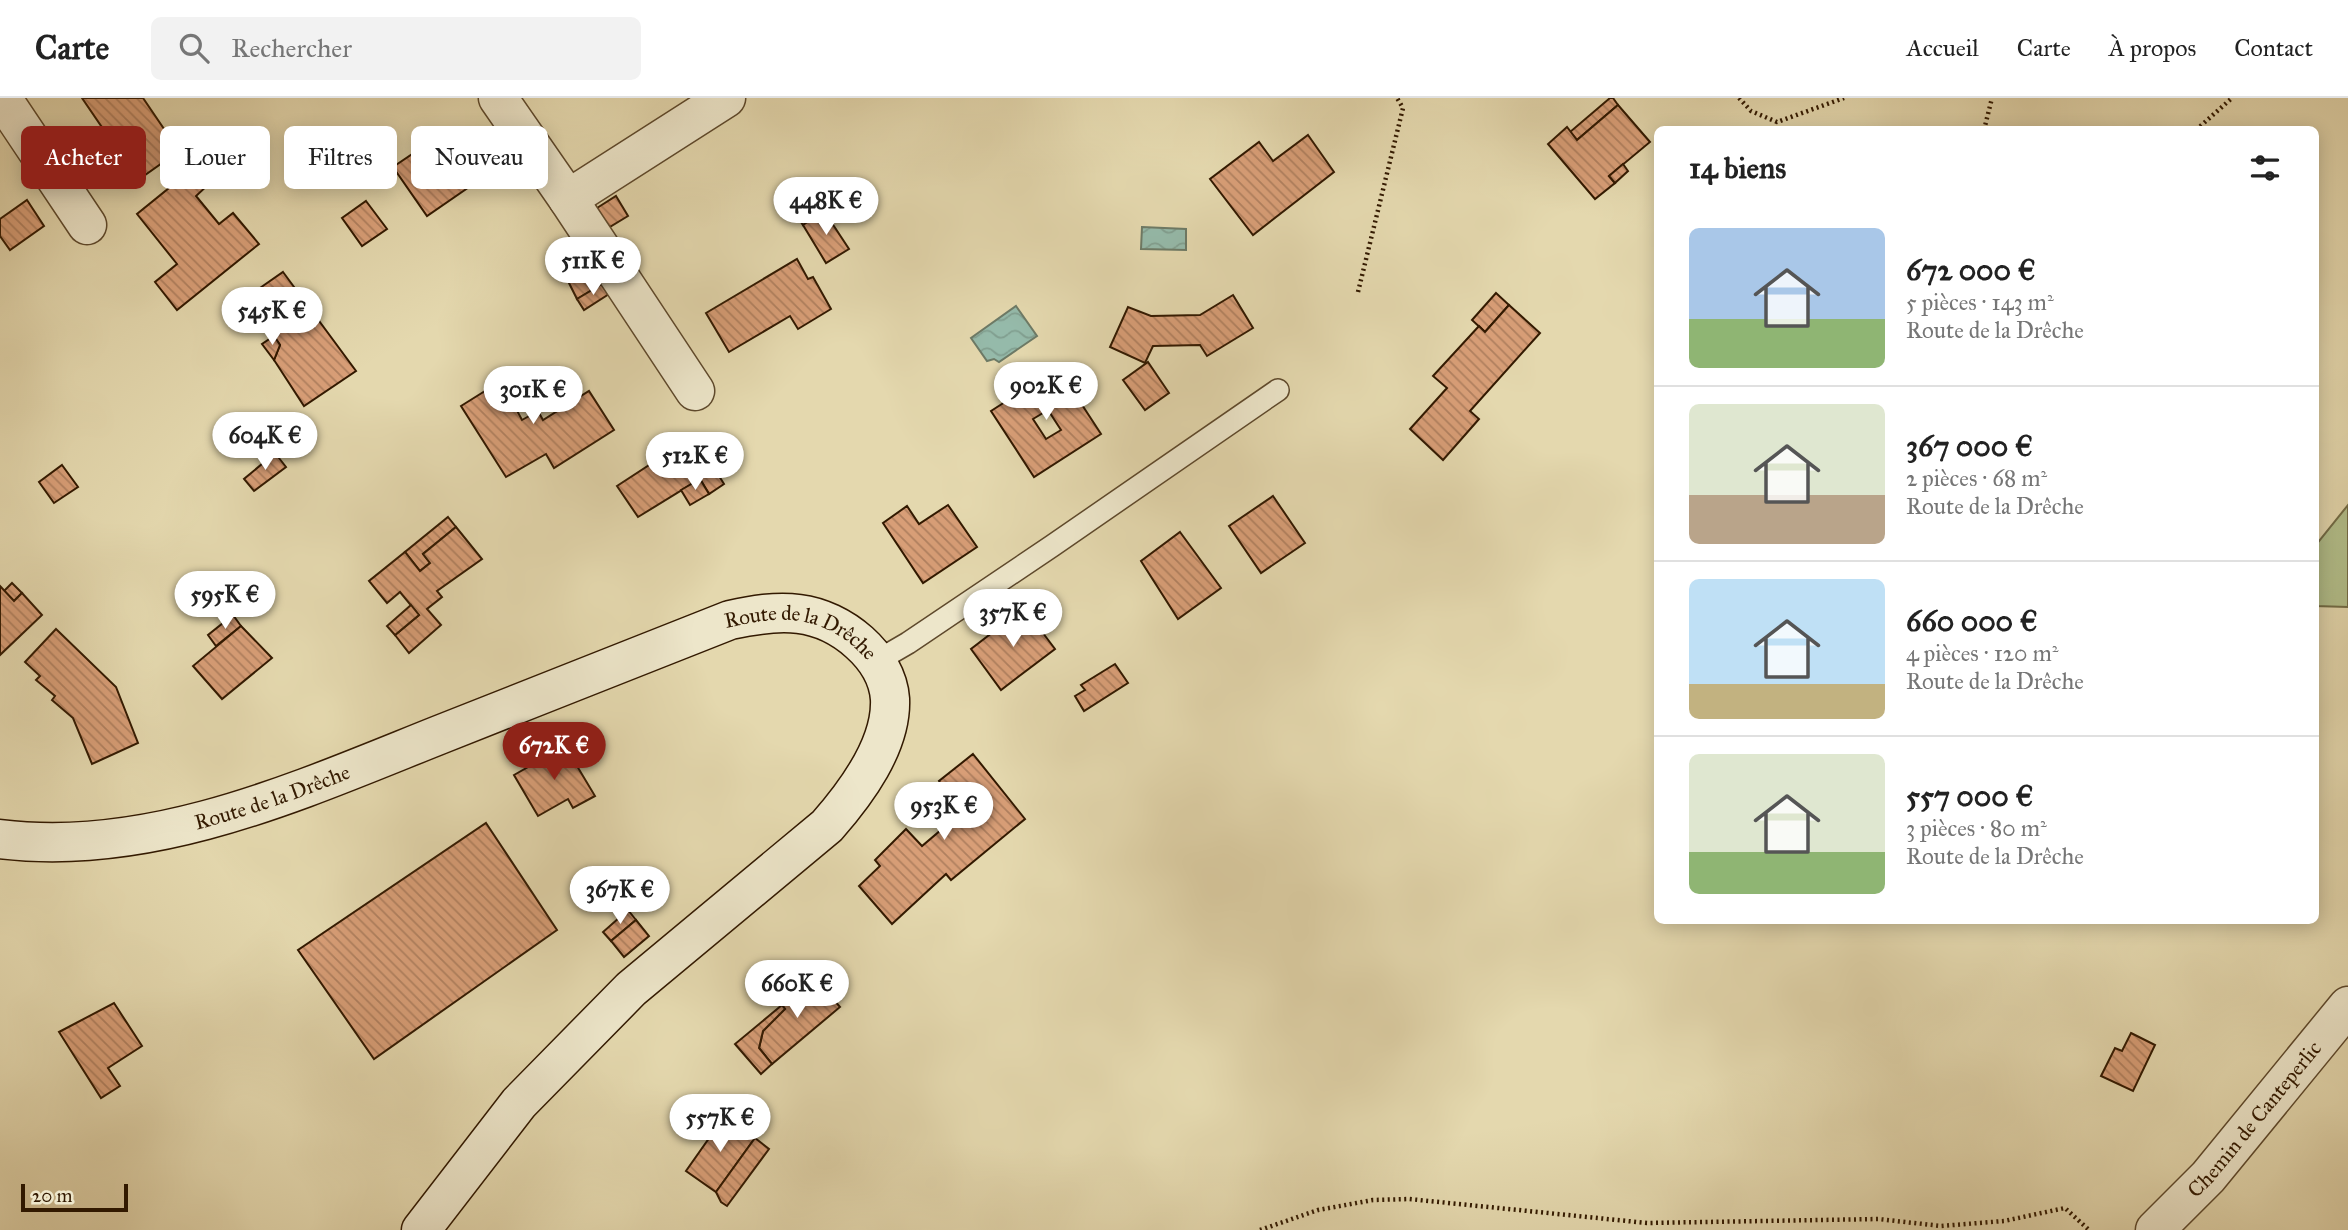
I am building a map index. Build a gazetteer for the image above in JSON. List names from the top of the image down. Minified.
{"streets":{"street":["Route de la Drêche","Chemin de Canteperlic"]},"scale_bar":"20 m","page":{"header":"Carte","search":"Rechercher","nav":["Accueil","Carte","À propos","Contact"],"chip":["Acheter","Louer","Filtres","Nouveau"],"heading":"14 biens","price":["448K €","511K €","545K €","902K €","301K €","604K €","512K €","595K €","357K €","672K €","953K €","367K €","660K €","557K €"],"list":[{"name":"672 000 €","note":"5 pièces · 143 m² · Route de la Drêche"},{"name":"367 000 €","note":"2 pièces · 68 m² · Route de la Drêche"},{"name":"660 000 €","note":"4 pièces · 120 m² · Route de la Drêche"},{"name":"557 000 €","note":"3 pièces · 80 m² · Route de la Drêche"}],"scale":"20 m"}}
